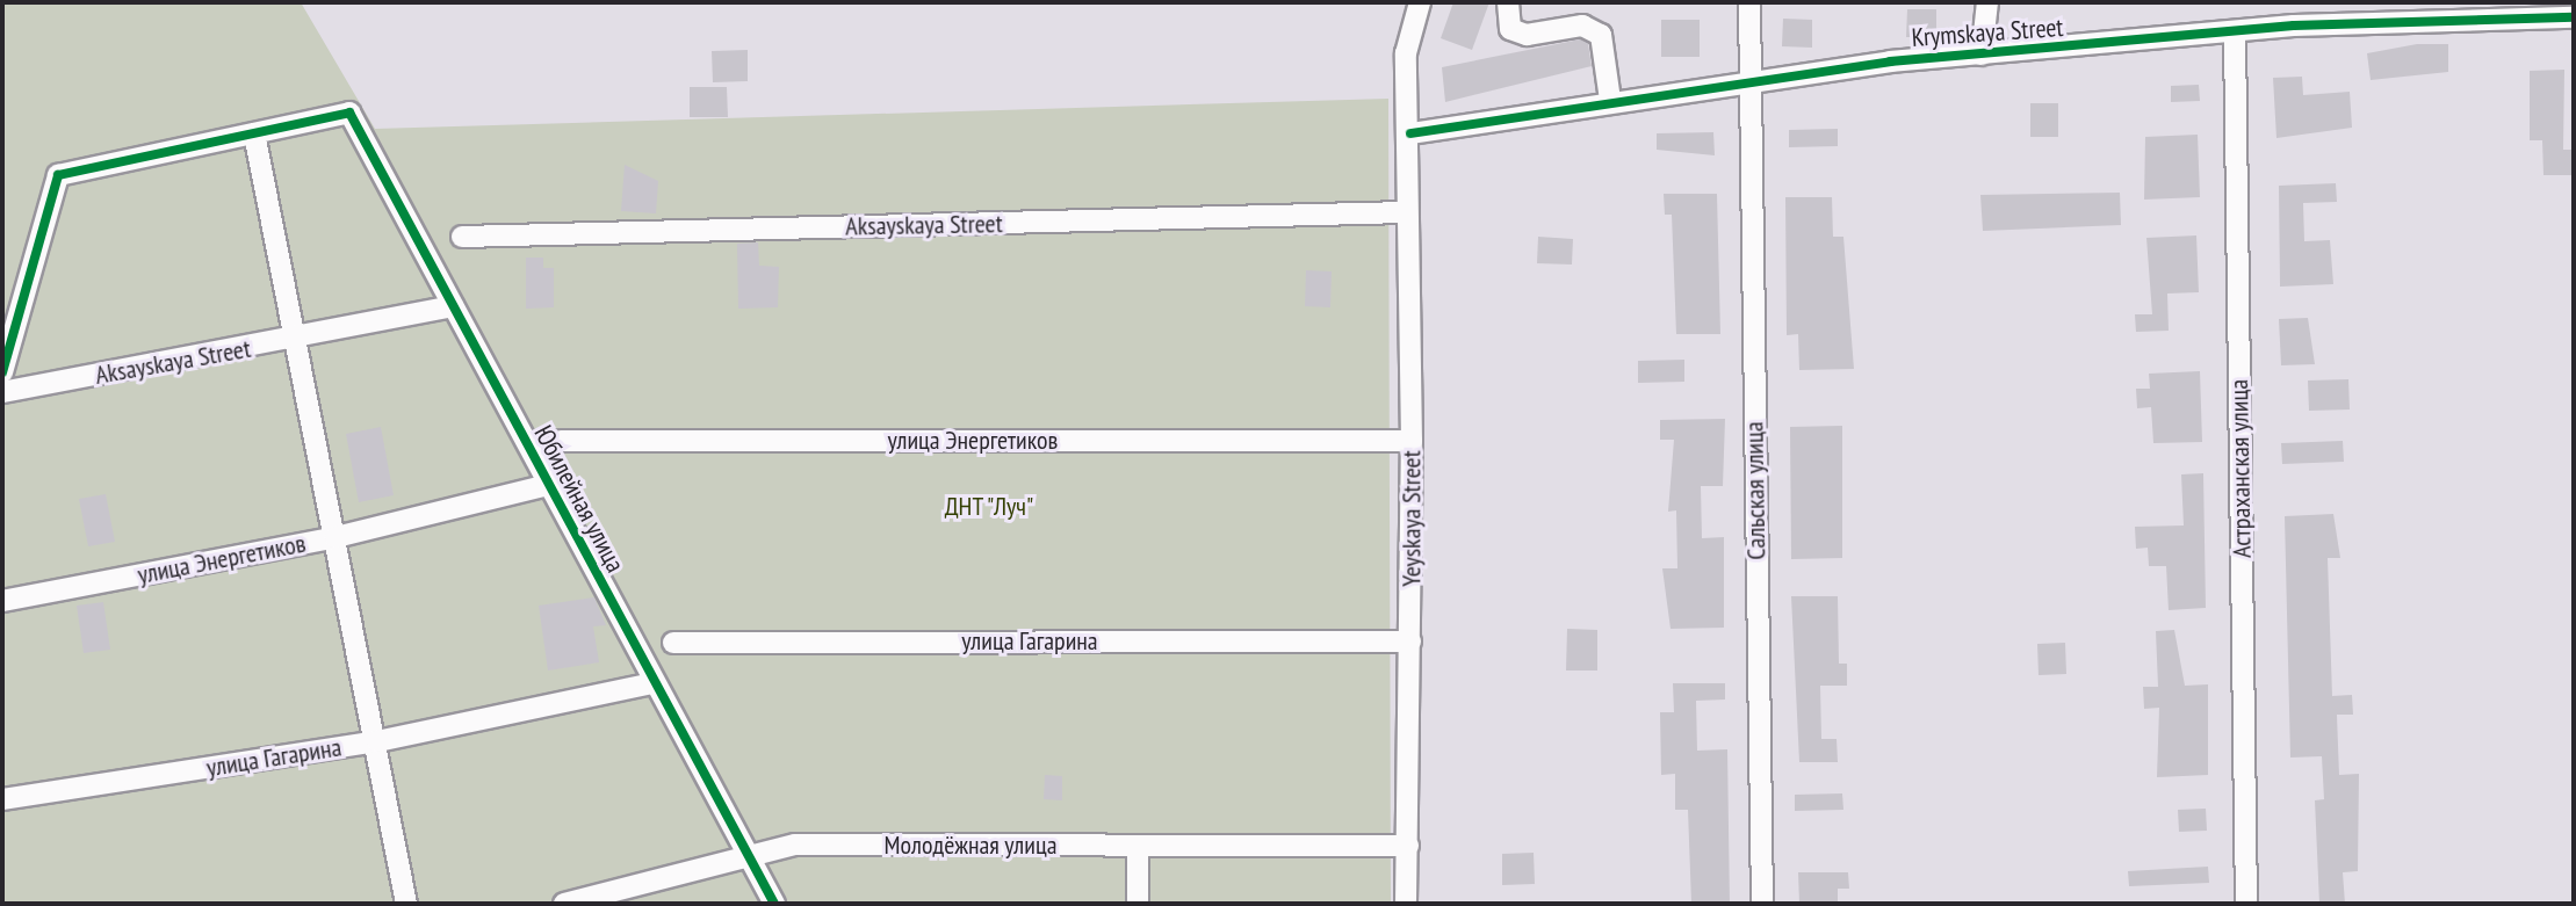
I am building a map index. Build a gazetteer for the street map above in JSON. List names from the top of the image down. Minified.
{"streets":{"street":["Krymskaya Street","Aksayskaya Street","улица Энергетиков","Астраханская улица","Сальская улица","Юбилейная улица","Yeyskaya Street","улица Гагарина","Молодёжная улица"]},"crossings":[["Krymskaya Street","Астраханская улица"],["Krymskaya Street","Сальская улица"],["Krymskaya Street","Yeyskaya Street"],["Aksayskaya Street","Юбилейная улица"],["Aksayskaya Street","Yeyskaya Street"],["улица Энергетиков","Юбилейная улица"],["улица Энергетиков","Yeyskaya Street"],["Юбилейная улица","улица Гагарина"],["Юбилейная улица","Молодёжная улица"],["Yeyskaya Street","улица Гагарина"],["Yeyskaya Street","Молодёжная улица"]],"parks":["ДНТ \"Луч\""]}
